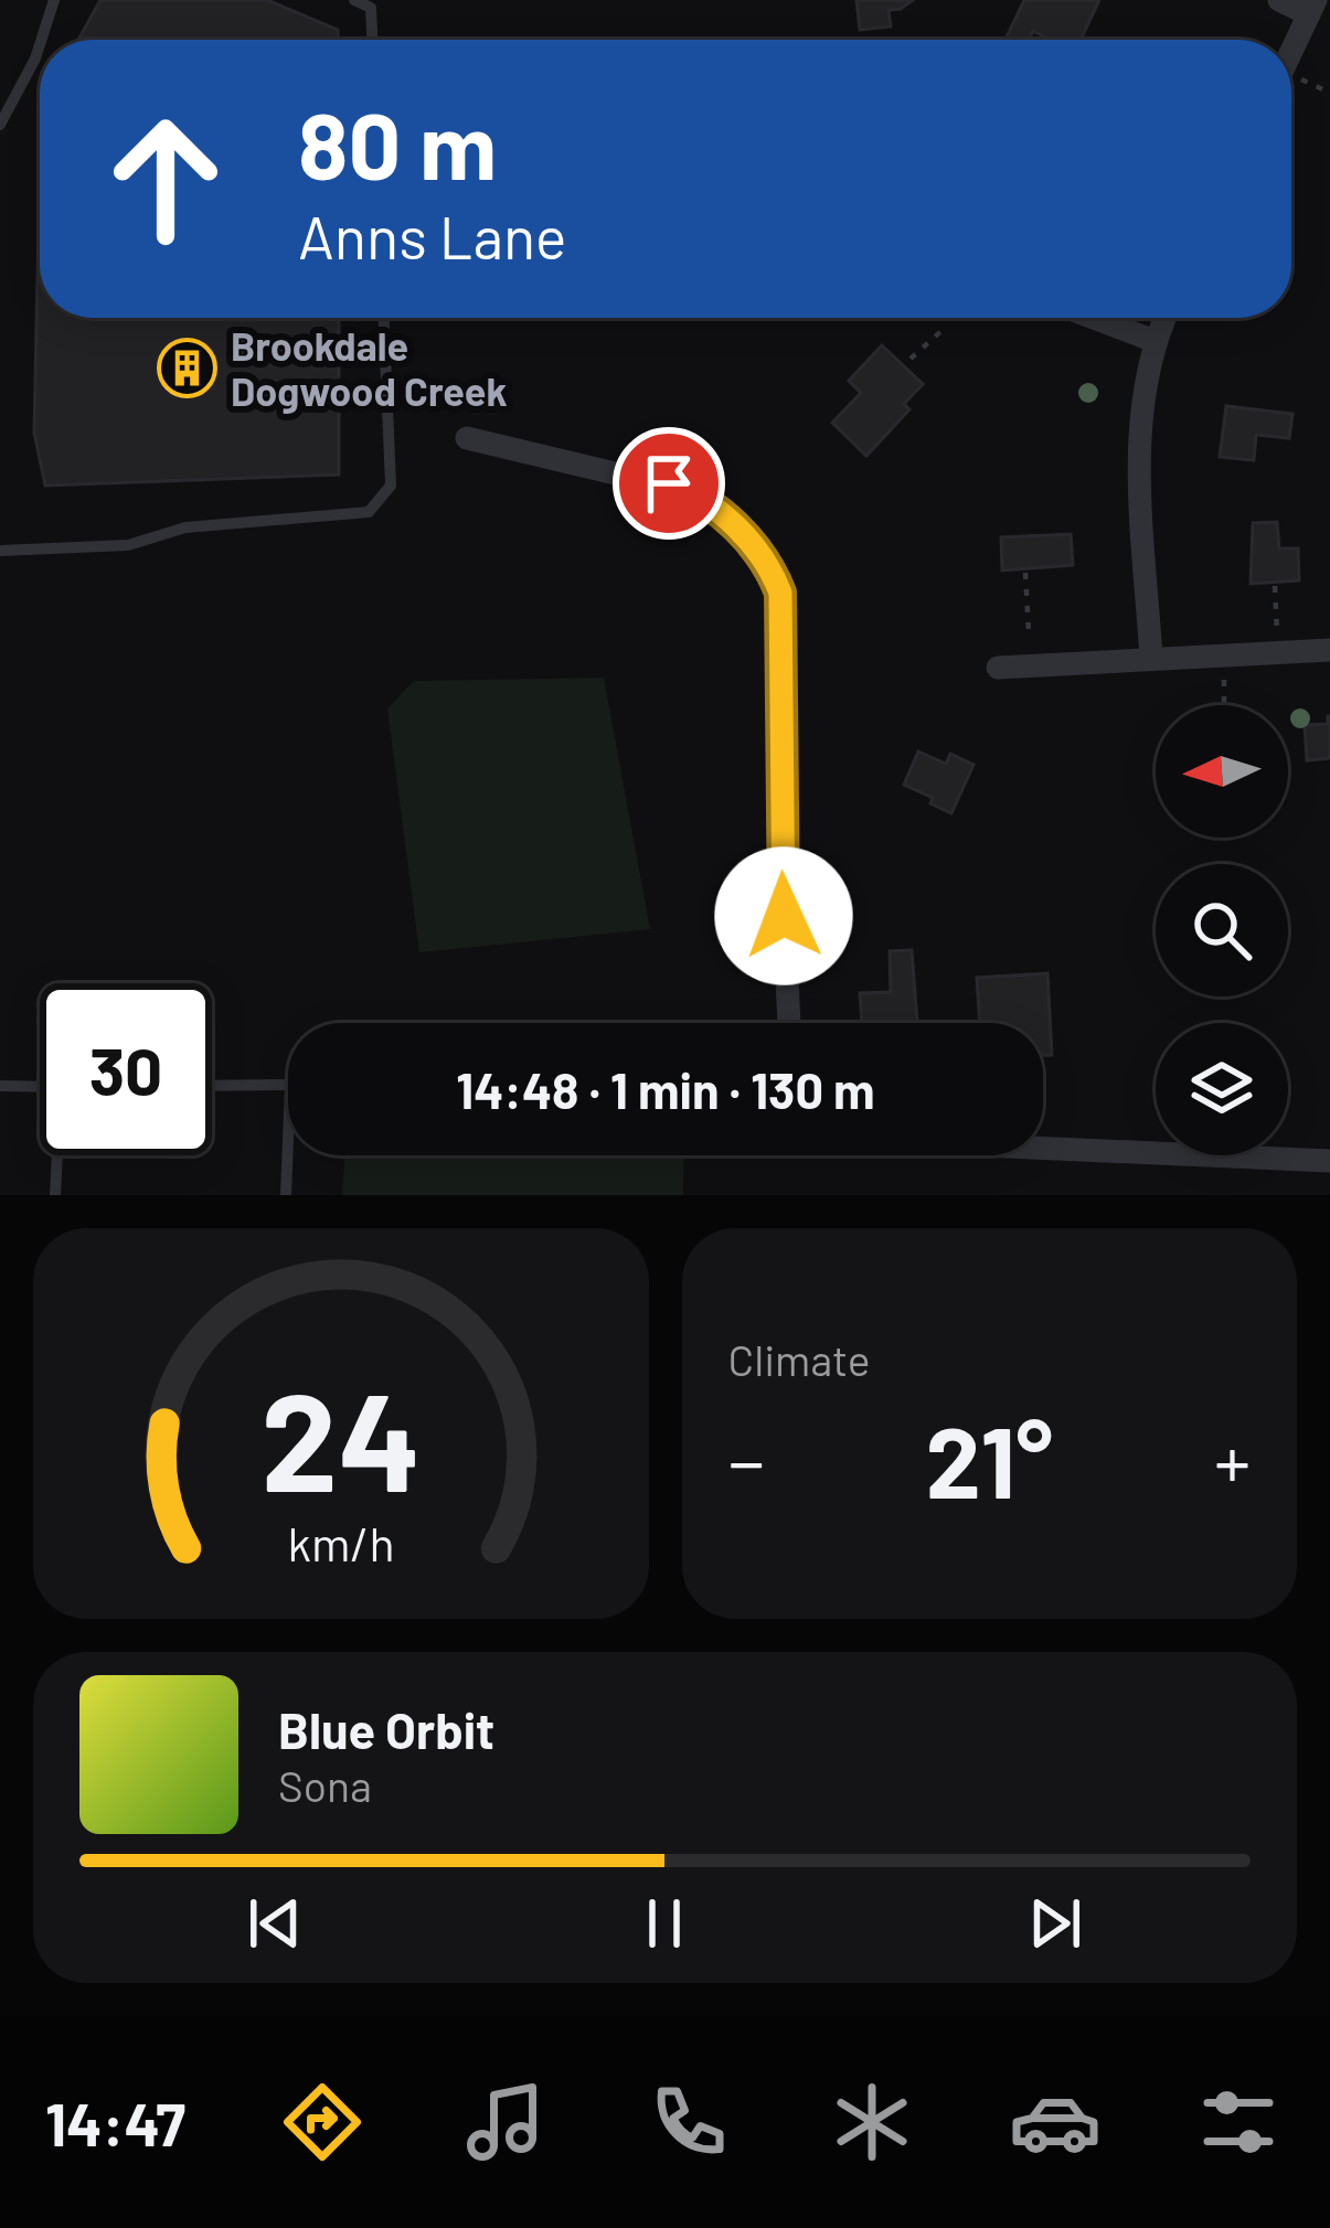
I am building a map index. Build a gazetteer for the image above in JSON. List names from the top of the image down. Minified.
{"places":{"building":["Brookdale Dogwood Creek"]},"north":"left","page":{"turn":["80 m","Anns Lane"],"limit":"30","trip":"14:48 · 1 min · 130 m","tile":"Climate","heat":["−","21°","+"],"song":["Blue Orbit","Sona"],"tabs":"14:47","gauge":["24","km/h"]}}
